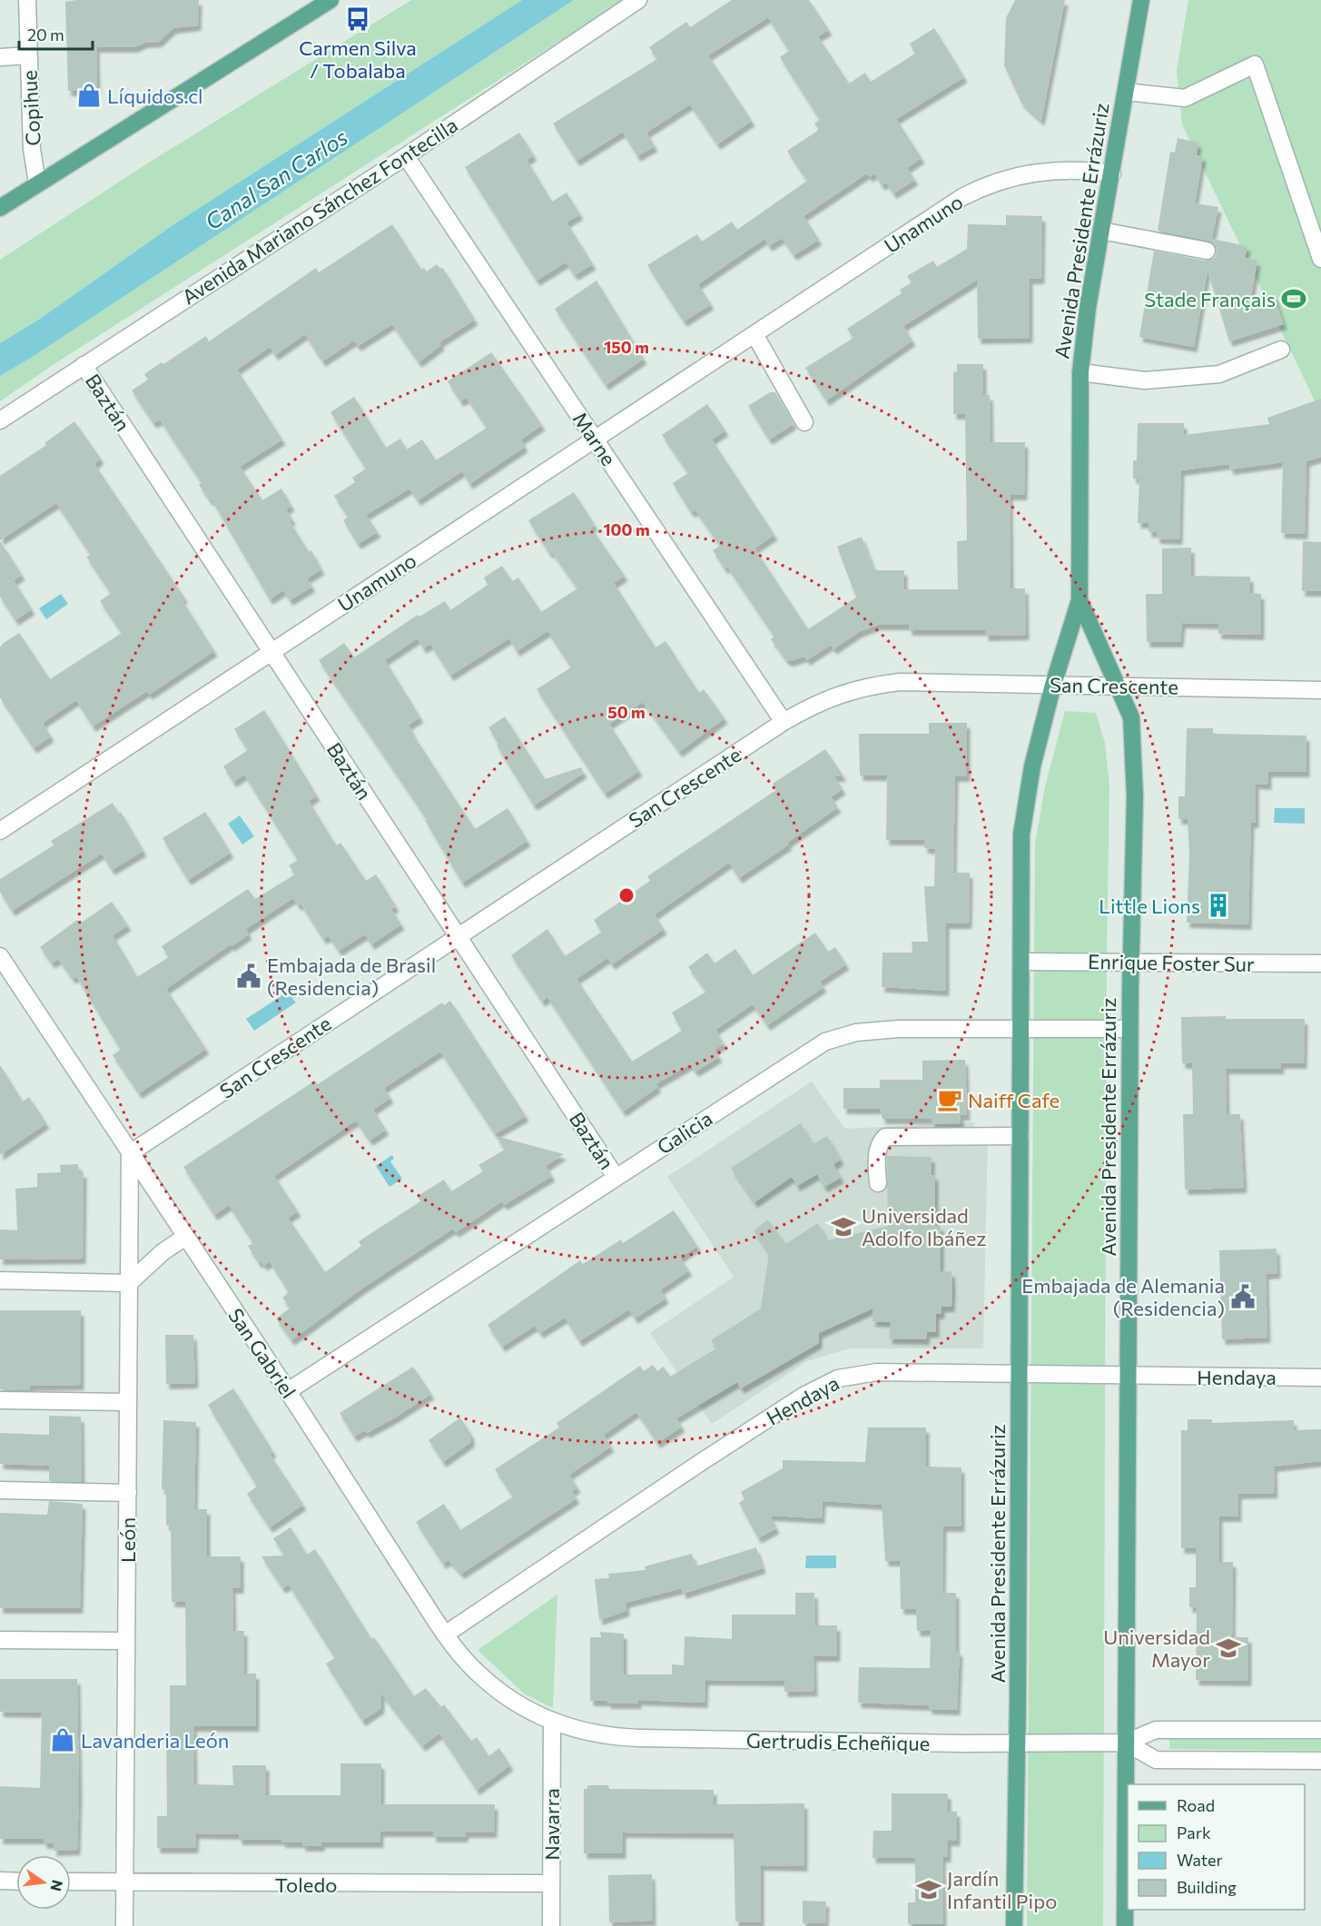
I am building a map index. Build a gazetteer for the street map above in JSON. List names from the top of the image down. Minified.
{"streets":{"main road":["Avenida Presidente Errázuriz"],"street":["Copihue","Avenida Mariano Sánchez Fontecilla","Unamuno","Baztán","Marne","San Crescente","Enrique Foster Sur","Galicia","San Gabriel","Hendaya","León","Gertrudis Echeñique","Navarra","Toledo"]},"crossings":[["Avenida Mariano Sánchez Fontecilla","Baztán"],["Avenida Mariano Sánchez Fontecilla","Marne"],["Unamuno","Avenida Presidente Errázuriz"],["Unamuno","Baztán"],["Unamuno","Marne"],["Avenida Presidente Errázuriz","San Crescente"],["Avenida Presidente Errázuriz","Enrique Foster Sur"],["Avenida Presidente Errázuriz","Galicia"],["Avenida Presidente Errázuriz","Hendaya"],["Avenida Presidente Errázuriz","Gertrudis Echeñique"],["Baztán","San Crescente"],["Baztán","Galicia"],["Marne","San Crescente"],["San Crescente","San Gabriel"],["San Crescente","León"],["Galicia","San Gabriel"],["San Gabriel","Hendaya"],["San Gabriel","León"],["San Gabriel","Gertrudis Echeñique"],["San Gabriel","Navarra"],["León","Toledo"],["Gertrudis Echeñique","Navarra"],["Navarra","Toledo"]],"water":["Canal San Carlos"],"places":{"bus stop":["Carmen Silva / Tobalaba"],"shop":["Líquidos.cl","Lavanderia León"],"sports":["Stade Français"],"building":["Little Lions"],"public building":["Embajada de Brasil (Residencia)","Embajada de Alemania (Residencia)"],"cafe":["Naiff Cafe"],"school or university":["Universidad Adolfo Ibáñez","Universidad Mayor","Jardín Infantil Pipo"]},"legend":["Road","Park","Water","Building"],"scale_bar":"20 m","north":"right","rings":["150 m","100 m","50 m"]}
